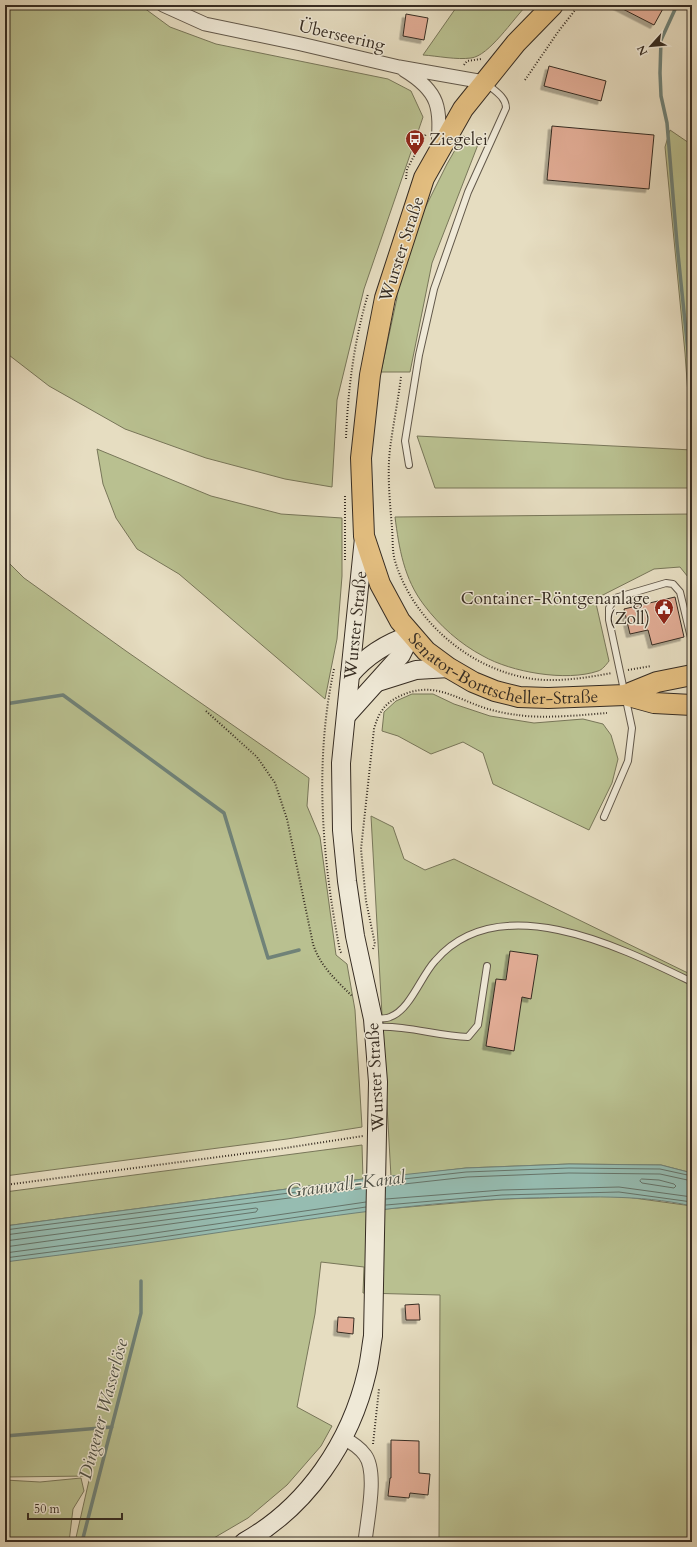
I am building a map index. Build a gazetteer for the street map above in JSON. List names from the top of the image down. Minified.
{"streets":{"main road":["Wurster Straße","Senator-Borttscheller-Straße"],"street":["Überseering"]},"crossings":[["Überseering","Wurster Straße"],["Wurster Straße","Senator-Borttscheller-Straße"]],"water":["Grauwall-Kanal","Dingener Wasserlöse"],"places":{"bus stop":["Ziegelei"],"public building":["Container-Röntgenanlage (Zoll)"]},"scale_bar":"50 m","north":"bottom left"}
